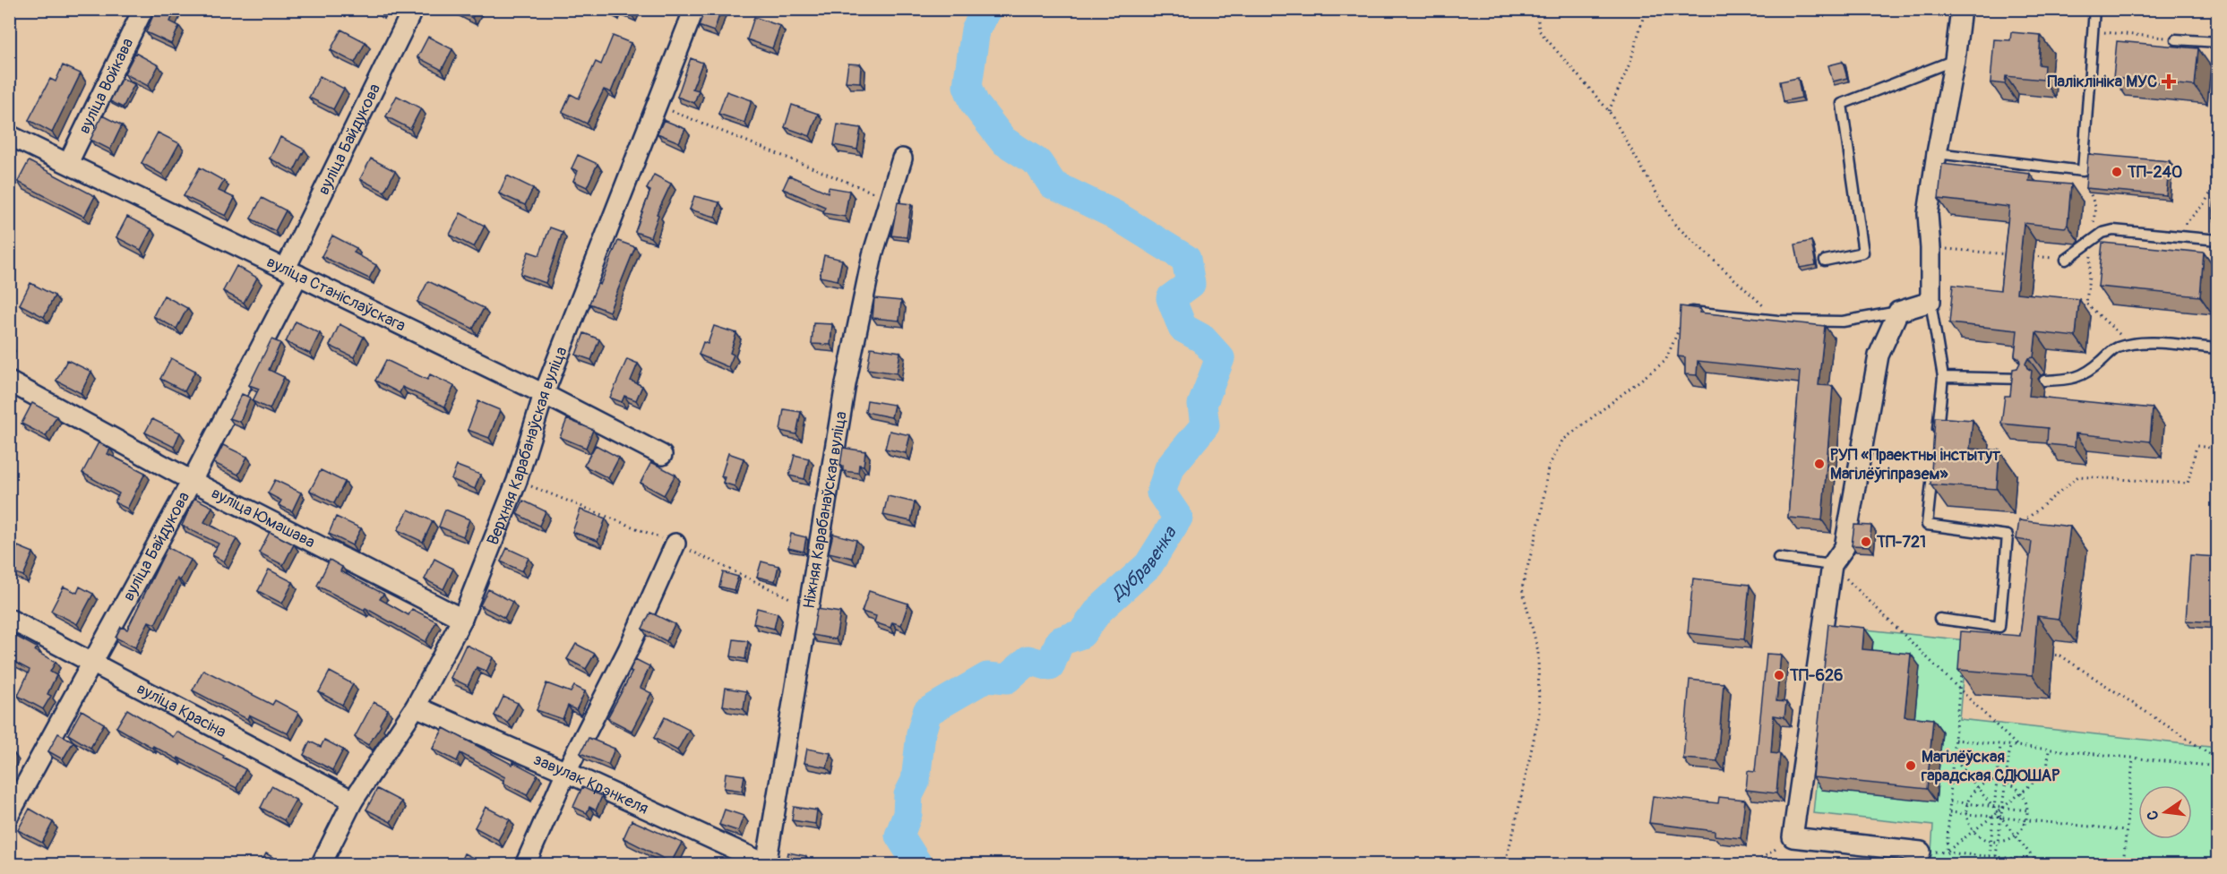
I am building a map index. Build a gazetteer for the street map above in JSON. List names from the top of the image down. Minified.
{"streets":{"street":["вуліца Войкава","вуліца Байдукова","вуліца Станіслаўскага","Верхняя Карабанаўская вуліца","Ніжняя Карабанаўская вуліца","вуліца Юмашава","вуліца Красіна","завулак Крэнкеля"]},"crossings":[["вуліца Войкава","вуліца Станіслаўскага"],["вуліца Байдукова","вуліца Станіслаўскага"],["вуліца Байдукова","вуліца Юмашава"],["вуліца Байдукова","вуліца Красіна"],["вуліца Станіслаўскага","Верхняя Карабанаўская вуліца"],["Верхняя Карабанаўская вуліца","вуліца Юмашава"],["Верхняя Карабанаўская вуліца","вуліца Красіна"],["Верхняя Карабанаўская вуліца","завулак Крэнкеля"],["Ніжняя Карабанаўская вуліца","завулак Крэнкеля"]],"water":["Дубравенка"],"places":{"health":["Паліклініка МУС"],"other":["ТП-240","РУП «Праектны інстытут Магілёўгіпразем»","ТП-721","ТП-626","Магілёўская гарадская СДЮШАР"]},"north":"left"}
